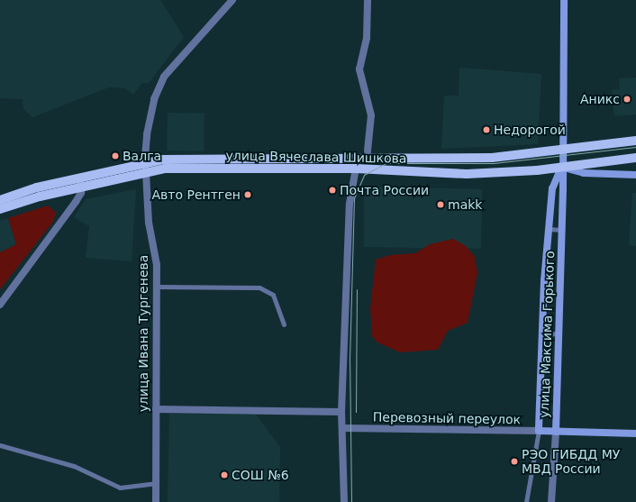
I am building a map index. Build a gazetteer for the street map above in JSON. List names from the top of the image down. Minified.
{"streets":{"main road":["улица Вячеслава Шишкова"],"street":["улица Ивана Тургенева","улица Максима Горького","Перевозный переулок"]},"crossings":[["улица Вячеслава Шишкова","улица Ивана Тургенева"],["улица Вячеслава Шишкова","улица Максима Горького"],["улица Максима Горького","Перевозный переулок"]],"places":["Аникс","Недорогой","Валга","Почта России","Авто Рентген","makk","РЭО ГИБДД МУ МВД России","СОШ №6"]}
